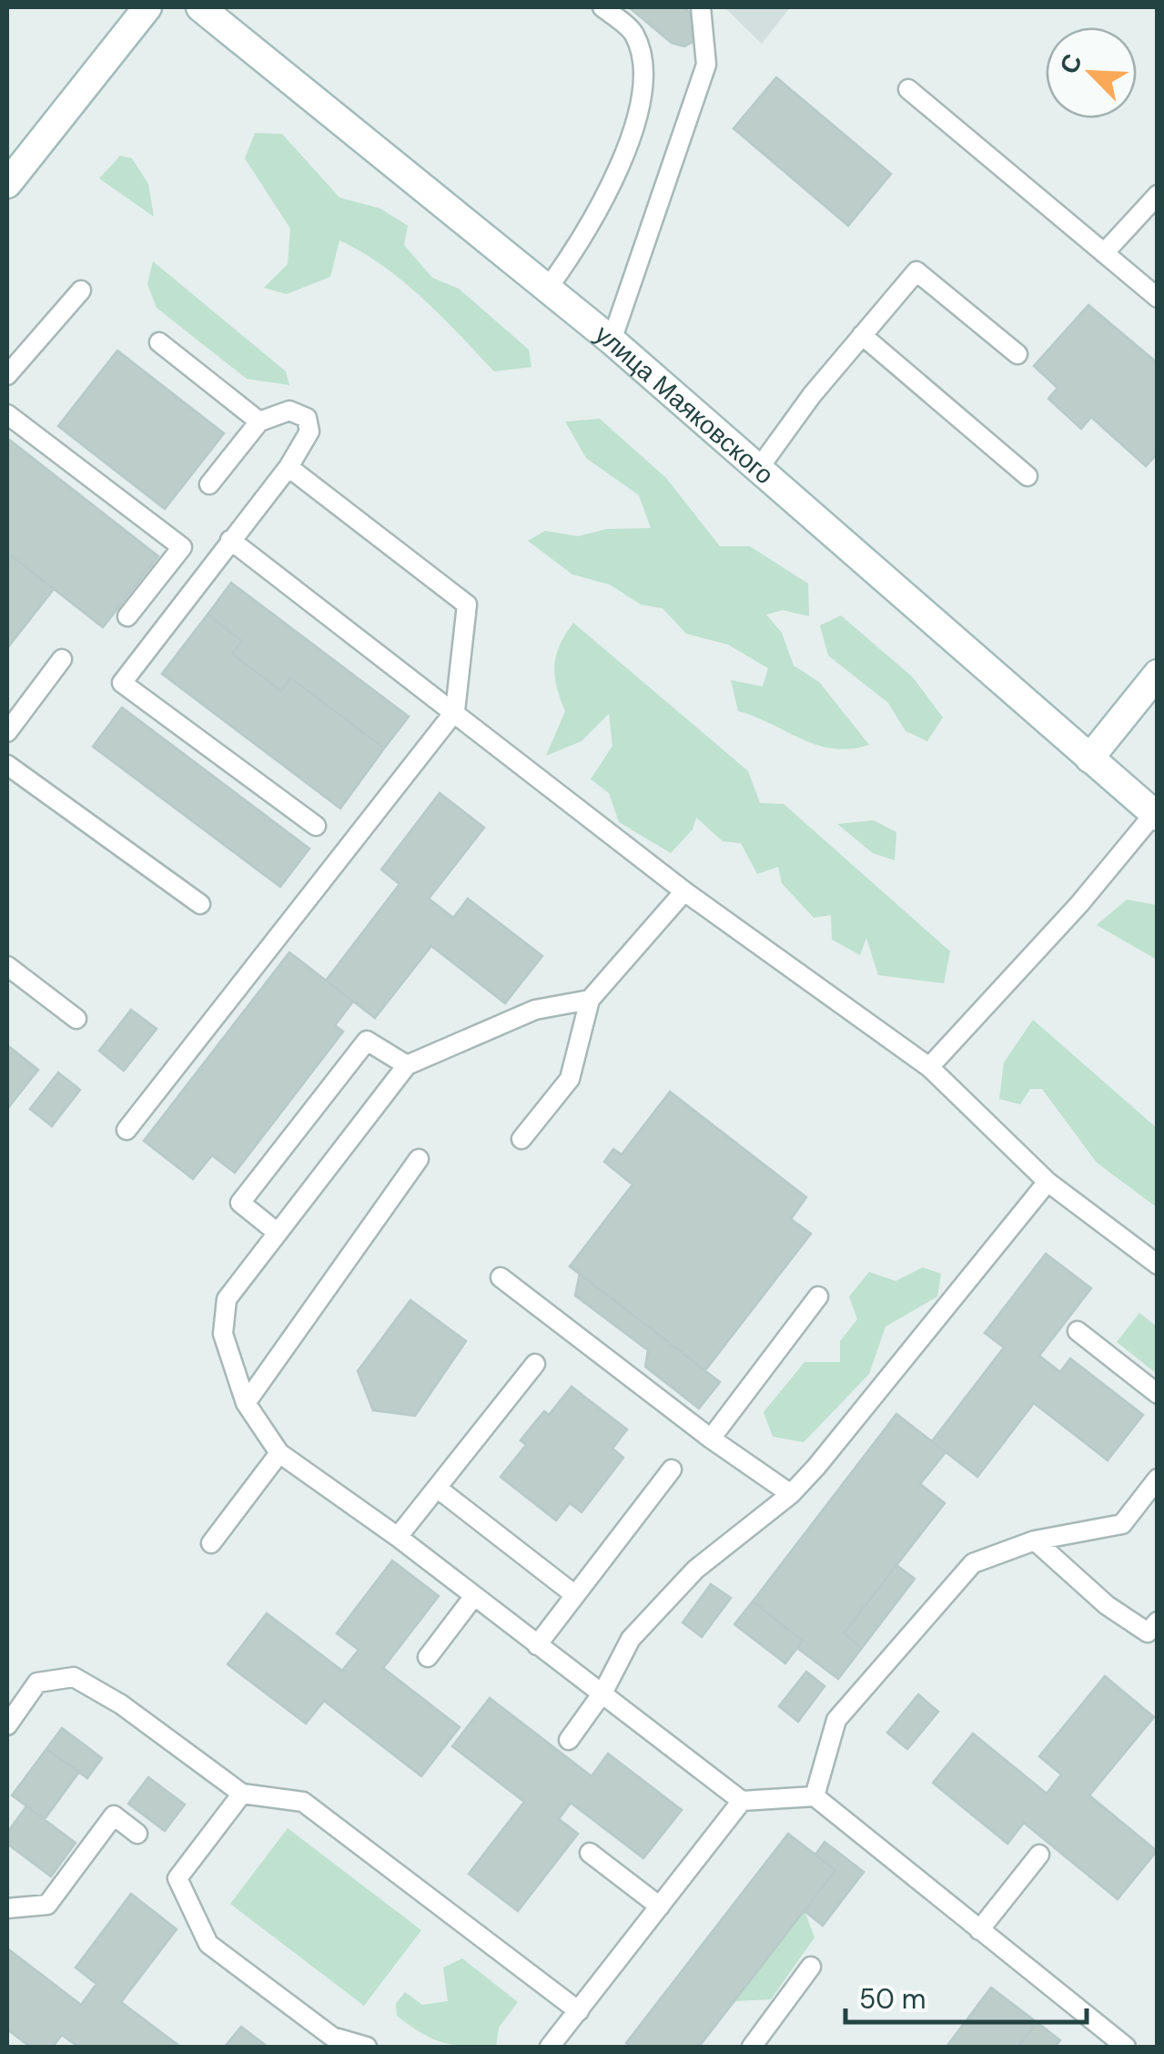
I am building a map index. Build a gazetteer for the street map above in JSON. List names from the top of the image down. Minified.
{"streets":{"main road":["улица Маяковского"]},"scale_bar":"50 m","north":"top left"}
